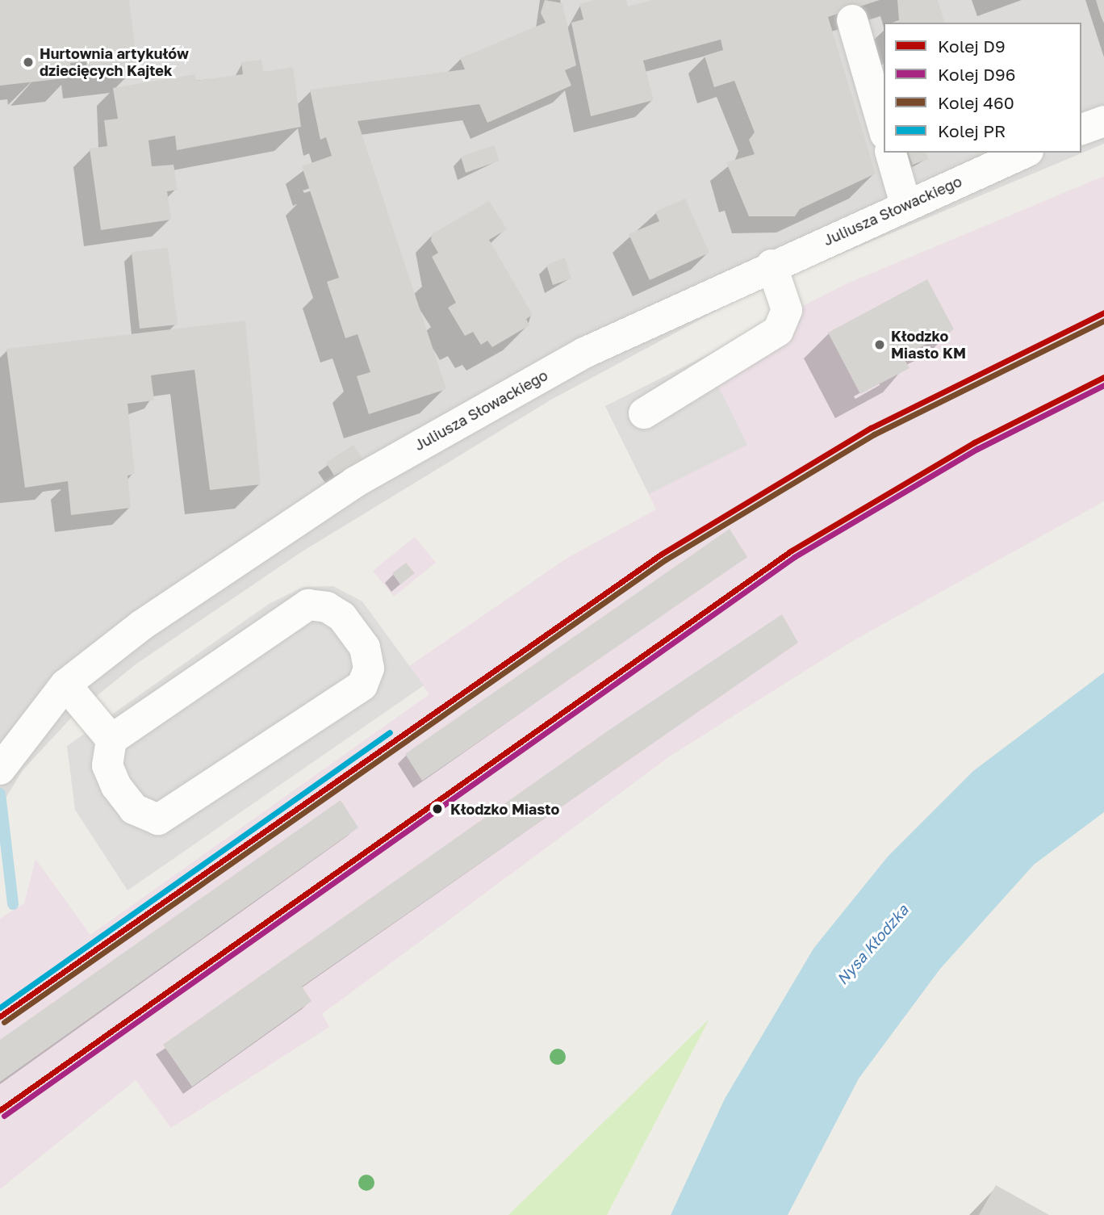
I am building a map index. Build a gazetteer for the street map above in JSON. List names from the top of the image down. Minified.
{"streets":{"street":["Juliusza Słowackiego"]},"water":["Nysa Kłodzka"],"places":["Hurtownia artykułów dziecięcych Kajtek","Kłodzko Miasto KM","Kłodzko Miasto"],"lines":["rail line D9","rail line 460","rail line D96","rail line PR"],"legend":["Kolej D9","Kolej D96","Kolej 460","Kolej PR"]}
